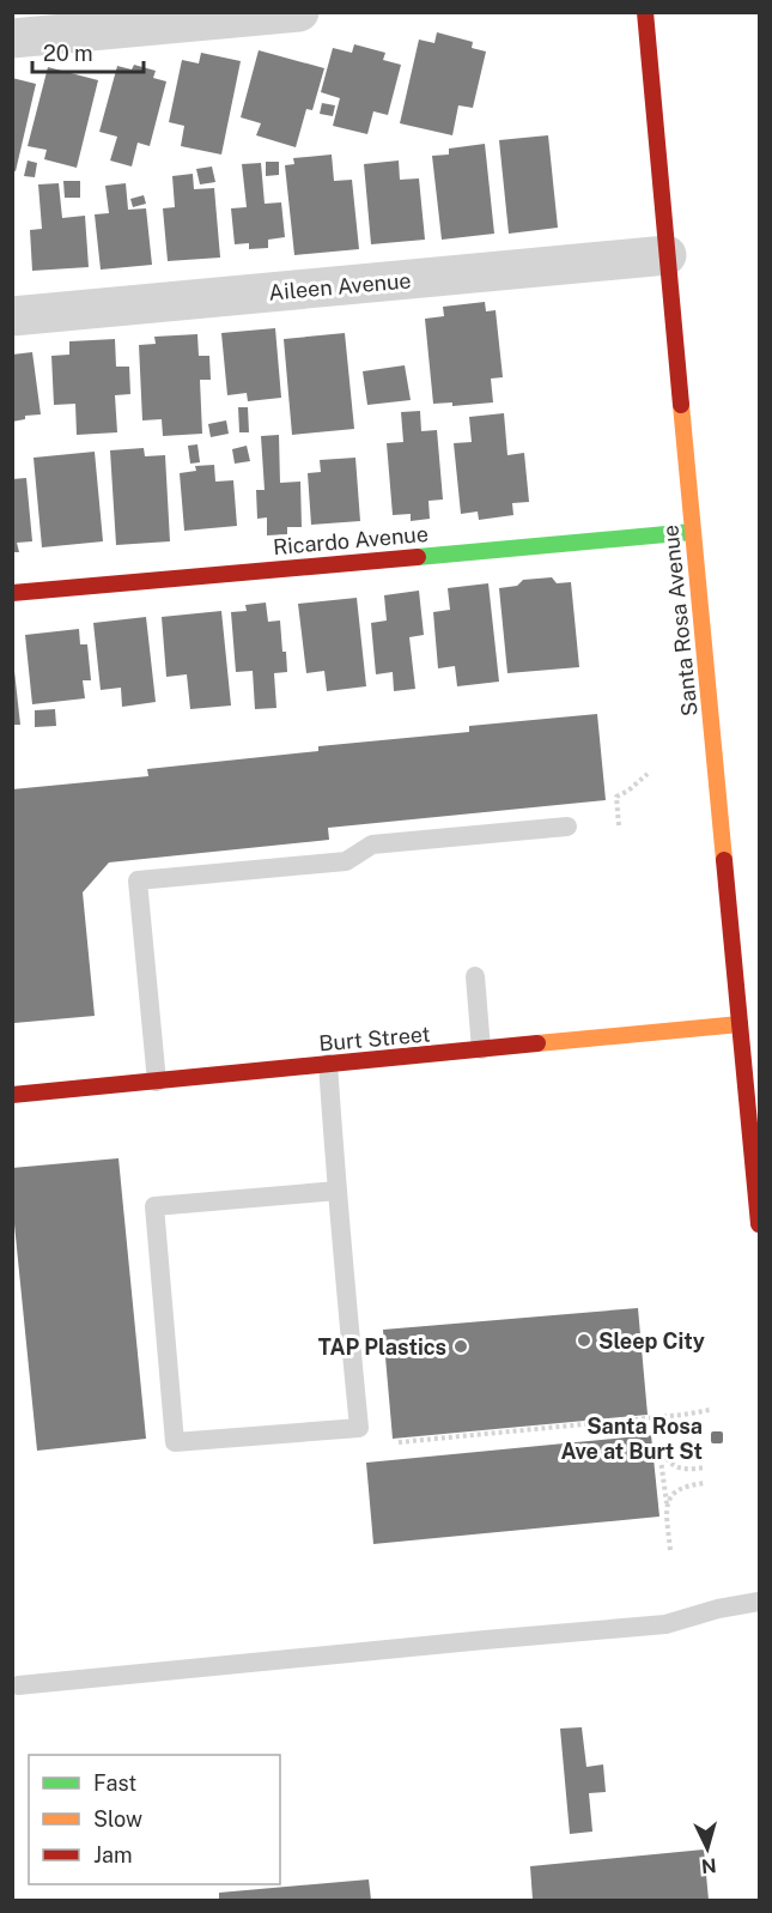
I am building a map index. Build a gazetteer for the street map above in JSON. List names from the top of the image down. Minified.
{"streets":{"street":["Aileen Avenue","Ricardo Avenue","Santa Rosa Avenue","Burt Street"]},"crossings":[["Aileen Avenue","Santa Rosa Avenue"],["Ricardo Avenue","Santa Rosa Avenue"],["Santa Rosa Avenue","Burt Street"]],"places":{"other":["Sleep City","TAP Plastics"],"transit":["Santa Rosa Ave at Burt St"]},"legend":["Fast","Slow","Jam"],"scale_bar":"20 m","north":"bottom"}
